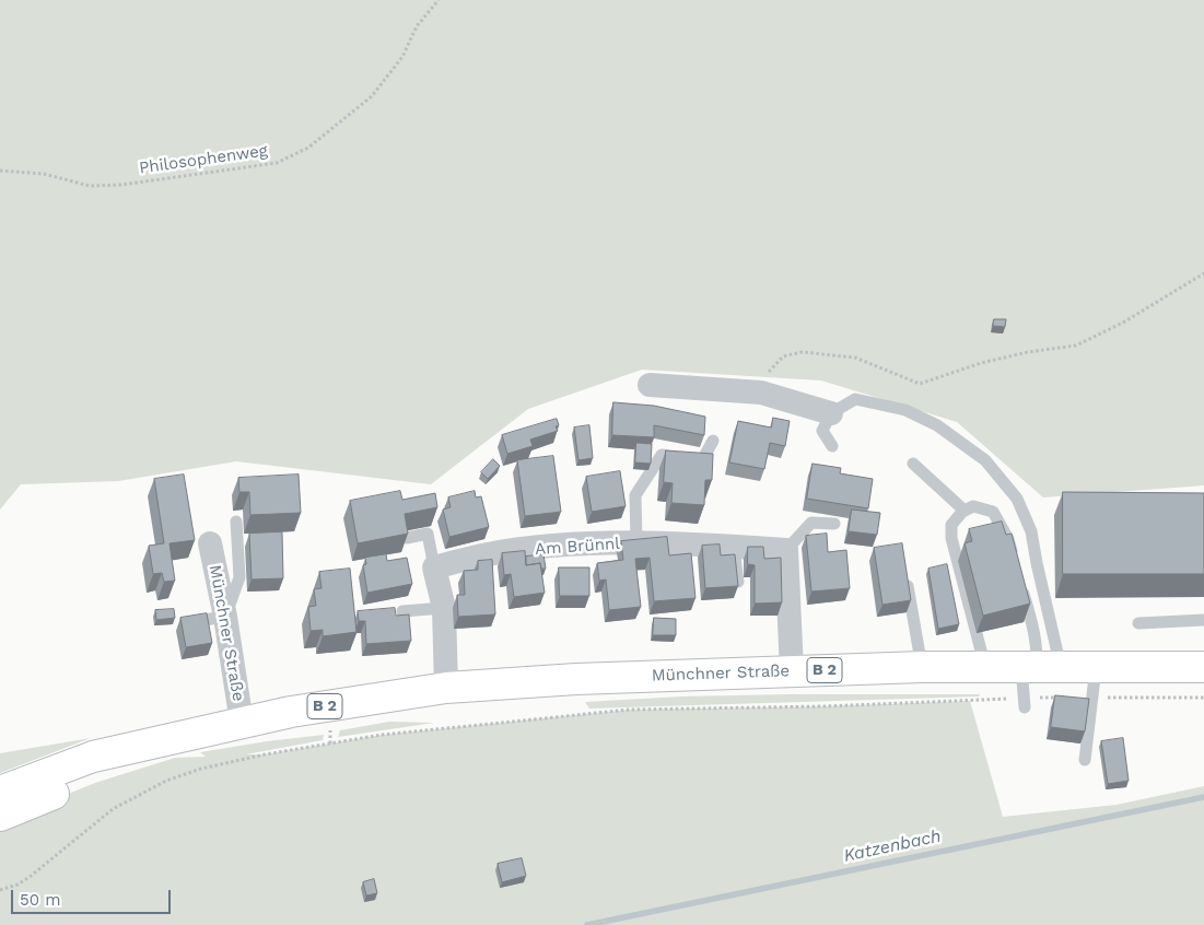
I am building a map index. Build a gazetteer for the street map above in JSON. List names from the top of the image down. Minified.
{"streets":{"main road":["Münchner Straße","B 2"],"street":["Am Brünnl"],"path":["Philosophenweg"]},"crossings":[["Münchner Straße","B 2"]],"water":["Katzenbach"],"scale_bar":"50 m"}
